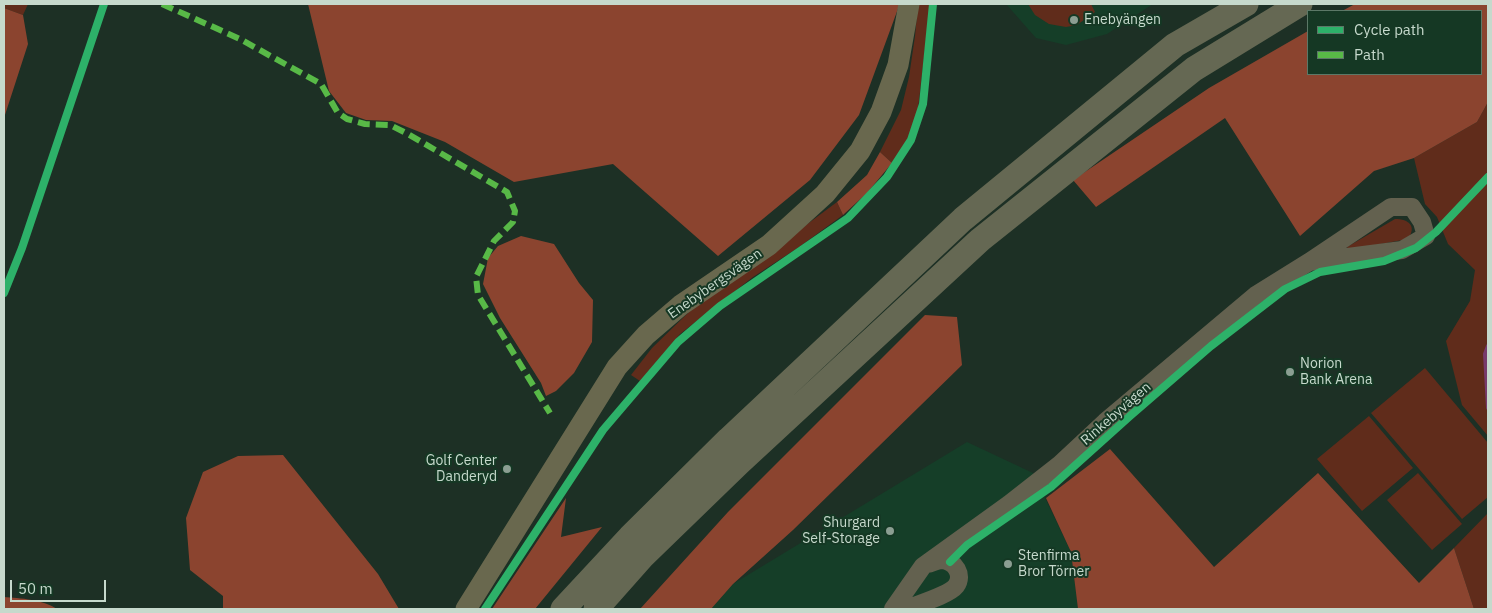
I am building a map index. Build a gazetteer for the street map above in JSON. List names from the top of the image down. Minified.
{"streets":{"main road":["Enebybergsvägen"],"street":["Rinkebyvägen"]},"places":["Enebyängen","Norion Bank Arena","Golf Center Danderyd","Shurgard Self-Storage","Stenfirma Bror Törner"],"legend":["Cycle path","Path"],"scale_bar":"50 m"}
